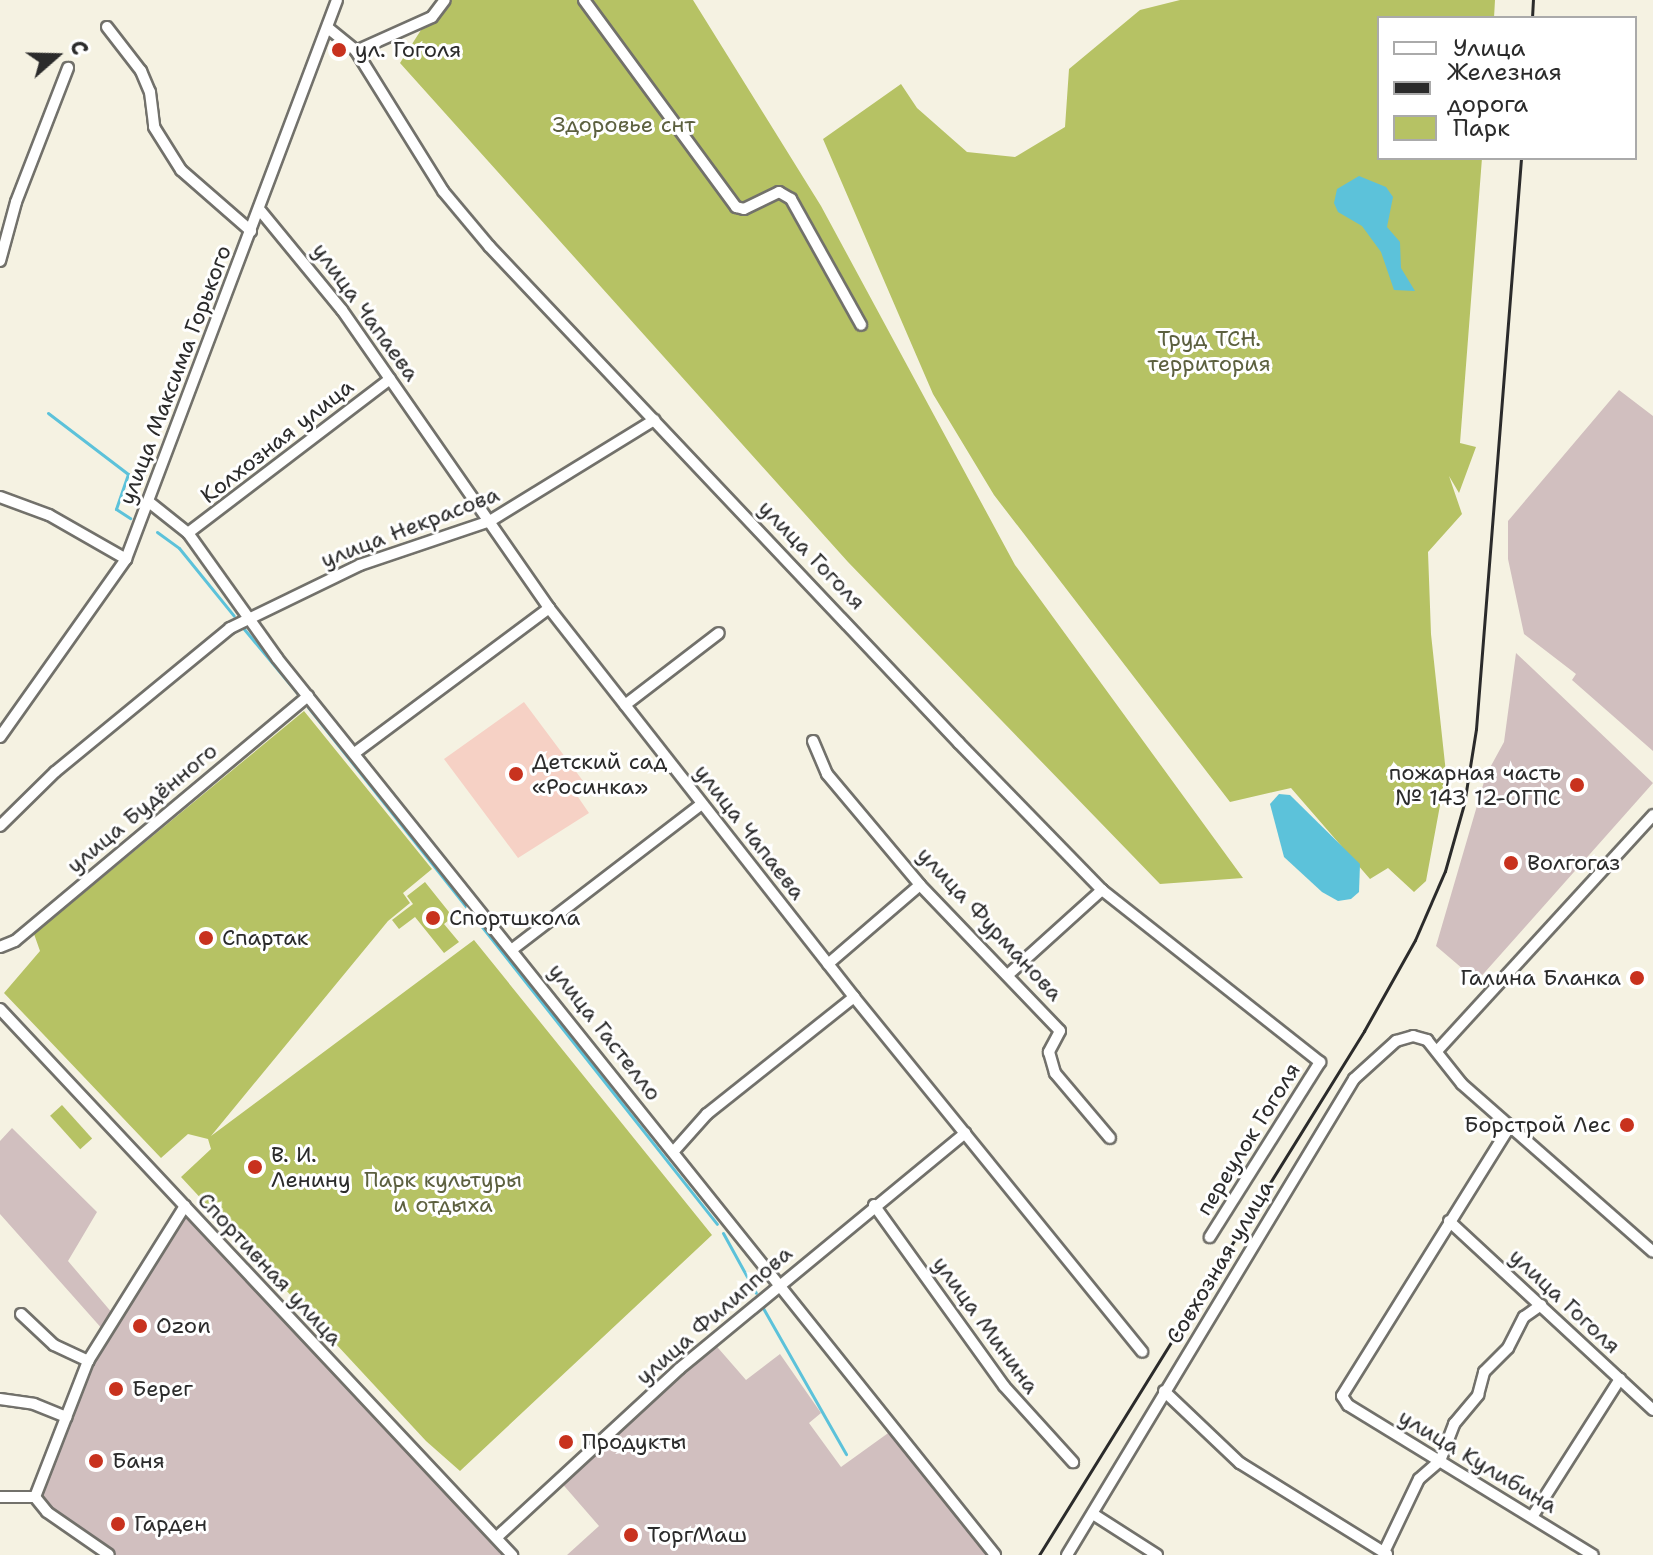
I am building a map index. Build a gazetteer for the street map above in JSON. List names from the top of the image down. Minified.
{"streets":{"street":["улица Чапаева","улица Максима Горького","Колхозная улица","улица Некрасова","улица Гоголя","улица Будённого","улица Фурманова","улица Гастелло","переулок Гоголя","Совхозная улица","Спортивная улица","улица Филиппова","улица Минина","улица Кулибина"]},"crossings":[["улица Чапаева","улица Максима Горького"],["улица Чапаева","Колхозная улица"],["улица Чапаева","улица Некрасова"],["улица Чапаева","улица Филиппова"],["улица Максима Горького","улица Гоголя"],["улица Максима Горького","улица Гастелло"],["Колхозная улица","улица Гастелло"],["улица Некрасова","улица Гоголя"],["улица Некрасова","улица Гастелло"],["улица Гоголя","переулок Гоголя"],["улица Гоголя","улица Кулибина"],["улица Будённого","улица Гастелло"],["улица Гастелло","улица Филиппова"],["Спортивная улица","улица Филиппова"],["улица Филиппова","улица Минина"]],"parks":["Здоровье снт","Труд ТСН. территория","Парк культуры и отдыха"],"places":["ул. Гоголя","Детский сад «Росинка»","пожарная часть № 143 12-ОГПС","Волгогаз","Спортшкола","Спартак","Галина Бланка","Борстрой Лес","В. И. Ленину","Ozon","Берег","Продукты","Баня","Гарден","ТоргМаш"],"legend":["Улица","Железная дорога","Парк"],"north":"right"}
